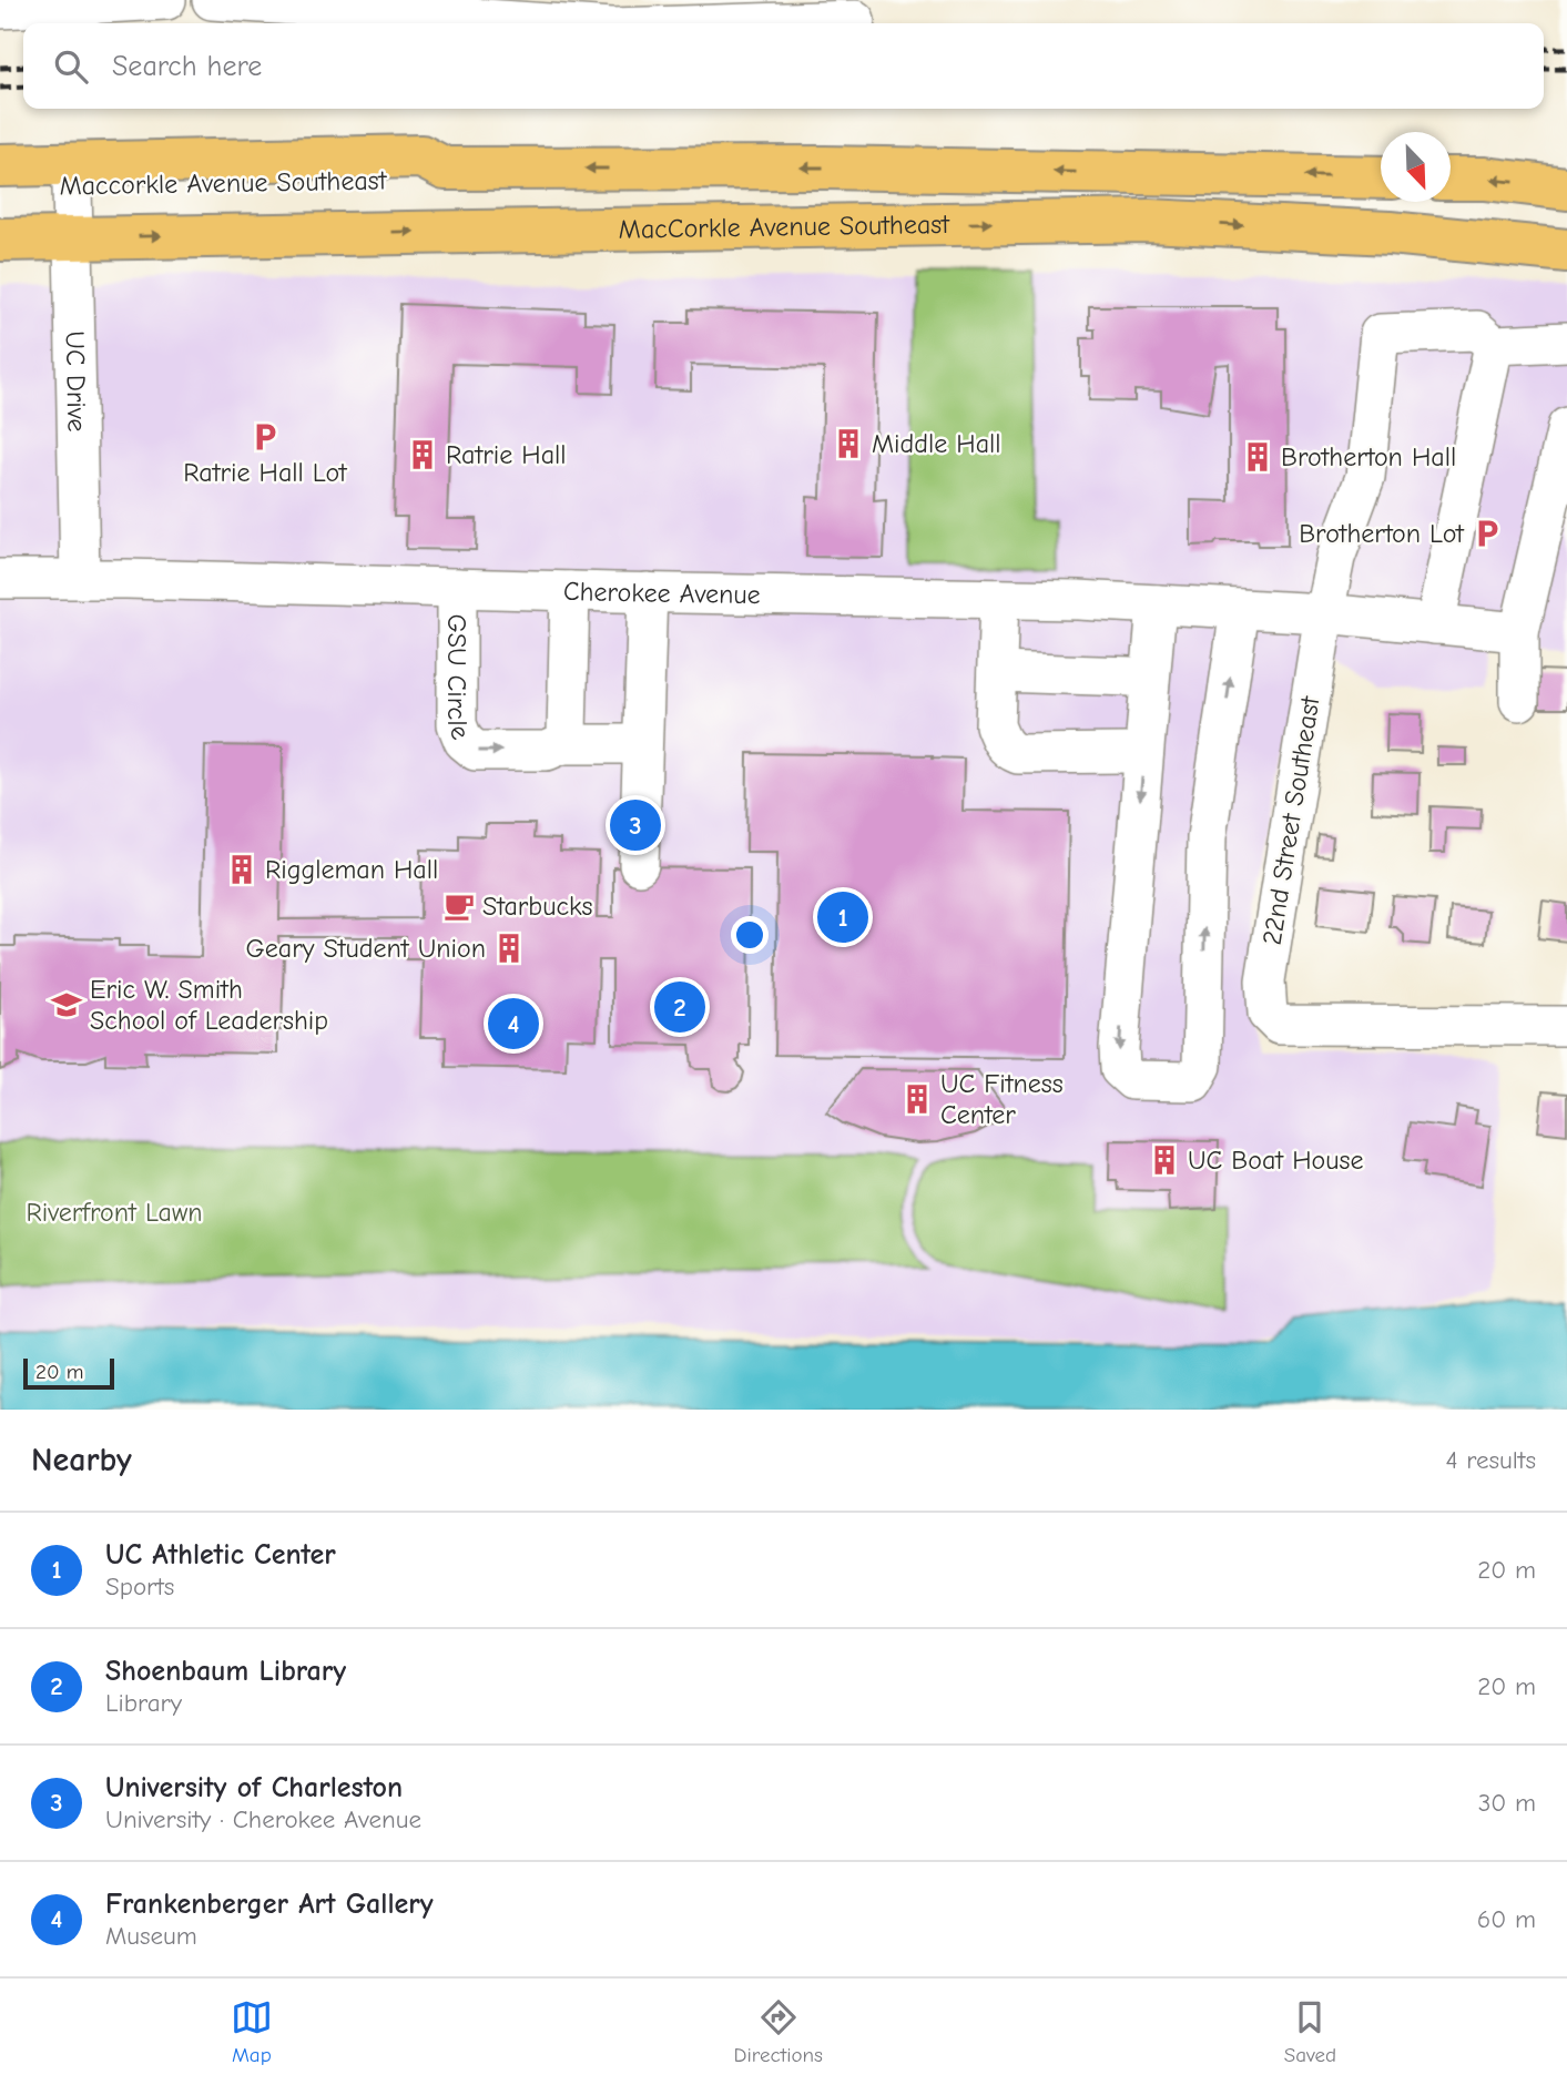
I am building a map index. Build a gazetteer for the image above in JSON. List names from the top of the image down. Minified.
{"streets":{"main road":["Maccorkle Avenue Southeast","MacCorkle Avenue Southeast"],"street":["UC Drive","Cherokee Avenue","GSU Circle","22nd Street Southeast"]},"crossings":[["Maccorkle Avenue Southeast","MacCorkle Avenue Southeast"],["Maccorkle Avenue Southeast","UC Drive"],["MacCorkle Avenue Southeast","UC Drive"],["UC Drive","Cherokee Avenue"],["Cherokee Avenue","GSU Circle"],["Cherokee Avenue","22nd Street Southeast"]],"parks":["Riverfront Lawn"],"places":{"parking":["Ratrie Hall Lot","Brotherton Lot"],"building":["Middle Hall","Ratrie Hall","Brotherton Hall","Riggleman Hall","Geary Student Union","UC Fitness Center","UC Boat House"],"cafe":["Starbucks"],"school or university":["Eric W. Smith School of Leadership"]},"scale_bar":"20 m","north":"bottom right","page":{"search":"Search here","pins":["3","1","2","4"],"scale":"20 m","heading":["Nearby","4 results"],"list":[{"mark":"1","name":"UC Athletic Center","note":"Sports","value":"20 m"},{"mark":"2","name":"Shoenbaum Library","note":"Library","value":"20 m"},{"mark":"3","name":"University of Charleston","note":"University · Cherokee Avenue","value":"30 m"},{"mark":"4","name":"Frankenberger Art Gallery","note":"Museum","value":"60 m"}],"nav":["Map","Directions","Saved"]}}
